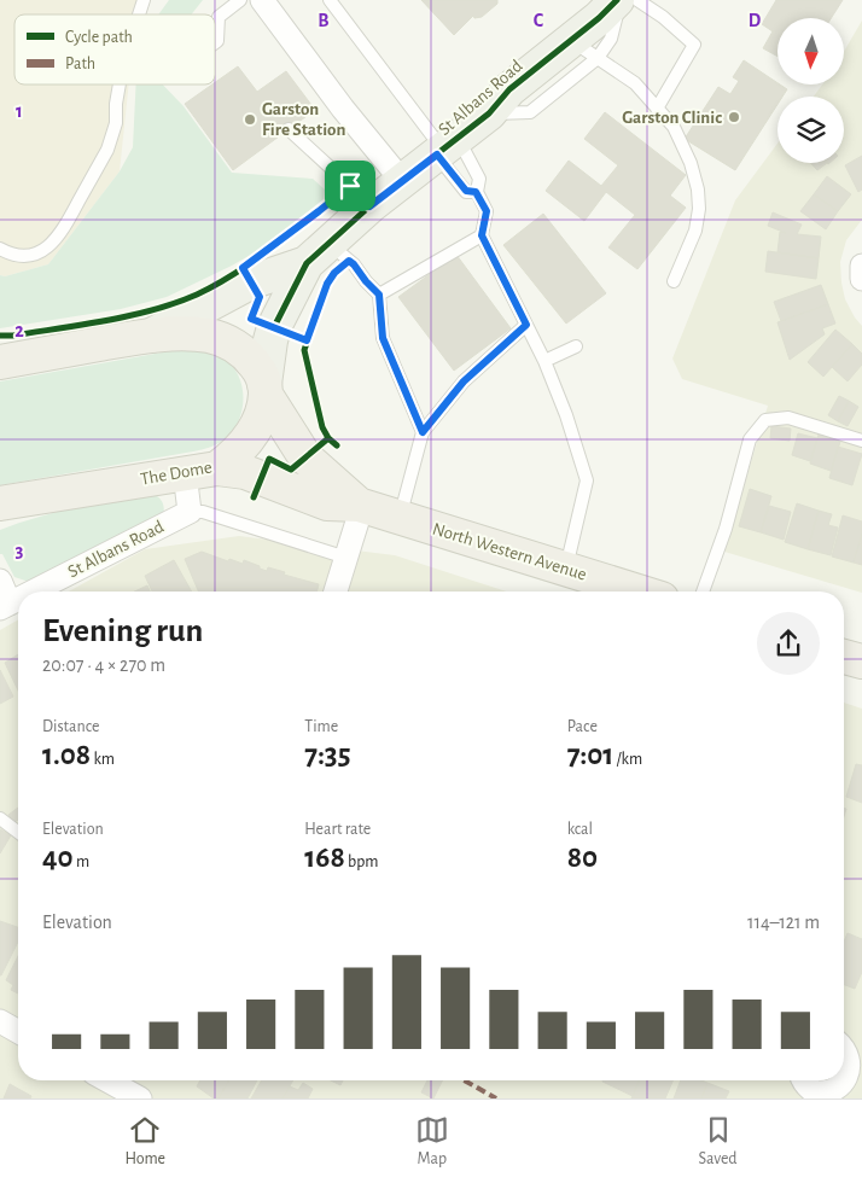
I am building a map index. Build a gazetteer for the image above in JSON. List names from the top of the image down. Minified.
{"streets":{"highway":["The Dome","North Western Avenue"],"main road":["St Albans Road"]},"crossings":[["St Albans Road","The Dome"],["St Albans Road","North Western Avenue"],["The Dome","North Western Avenue"]],"places":["Garston Clinic","Garston Fire Station"],"legend":["Cycle path","Path"],"north":"bottom","page":{"heading":["Evening run","20:07 · 4 × 270 m"],"stats":[["Distance","1.08 km"],["Time","7:35"],["Pace","7:01 /km"],["Elevation","40 m"],["Heart rate","168 bpm"],["kcal","80"]],"chart":["Elevation","114–121 m"],"tabs":["Home","Map","Saved"]},"grid":{"columns":["B","C","D"],"rows":["1","2","3"]}}
